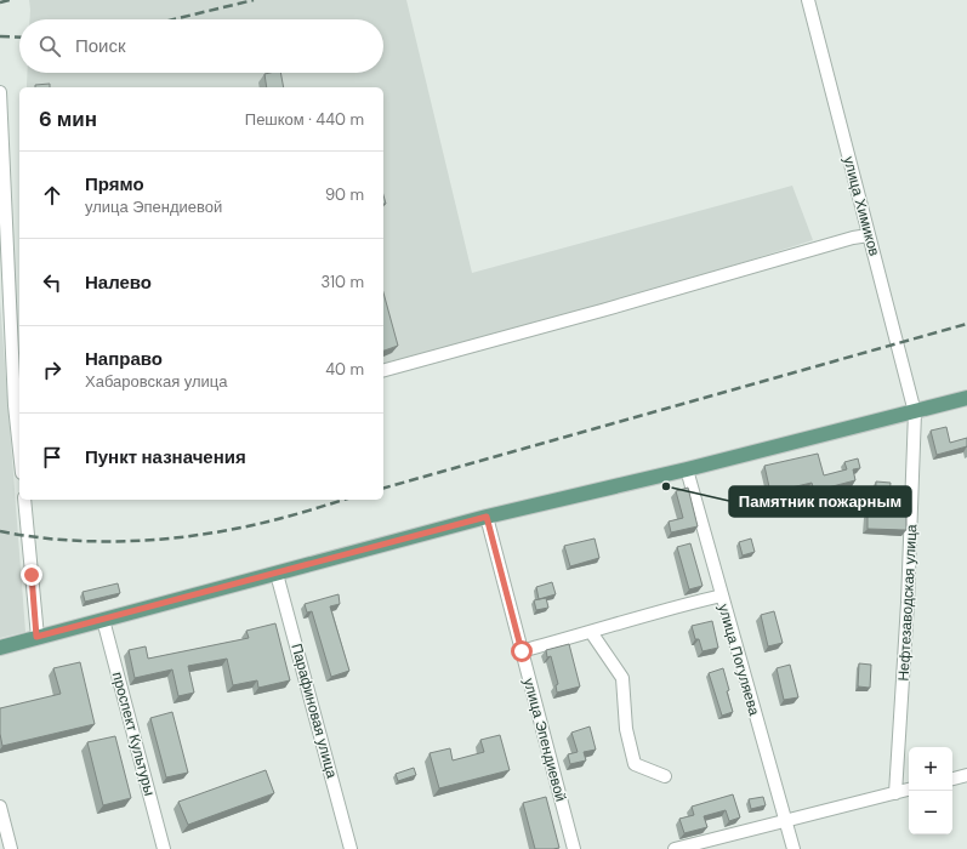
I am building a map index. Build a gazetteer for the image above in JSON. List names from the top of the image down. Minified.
{"streets":{"street":["улица Химиков","Нефтезаводская улица","улица Погуляева","Парафиновая улица","проспект Культуры","улица Эпендиевой"]},"crossings":[["улица Химиков","Нефтезаводская улица"]],"places":["Памятник пожарным"],"page":{"search":"Поиск","heading":["6 мин","Пешком · 440 m"],"list":[["Прямо","улица Эпендиевой","90 m"],["Налево","310 m"],["Направо","Хабаровская улица","40 m"],"Пункт назначения"],"map_buttons":["+","−"]}}
